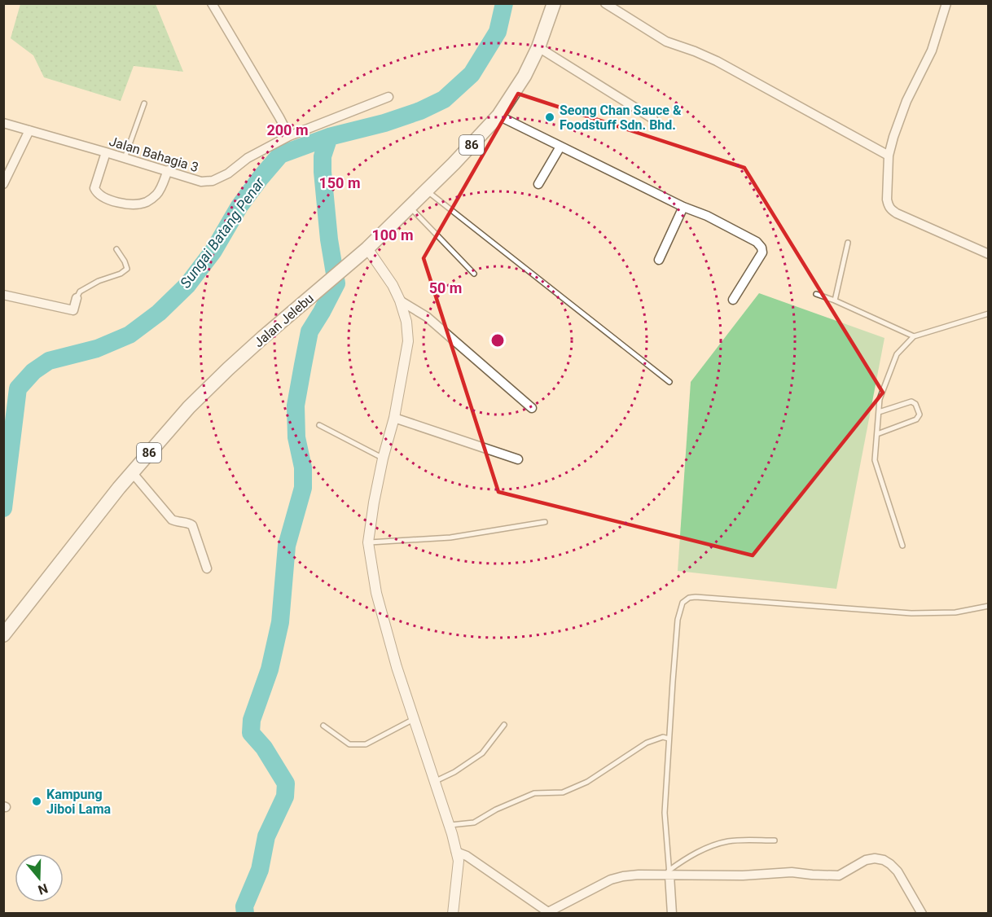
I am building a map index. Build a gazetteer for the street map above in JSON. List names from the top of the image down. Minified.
{"streets":{"main road":["86","Jalan Jelebu"],"street":["Jalan Bahagia 3"]},"water":["Sungai Batang Penar"],"places":["Seong Chan Sauce & Foodstuff Sdn. Bhd.","Kampung Jiboi Lama"],"north":"bottom","rings":["200 m","150 m","100 m","50 m"]}
